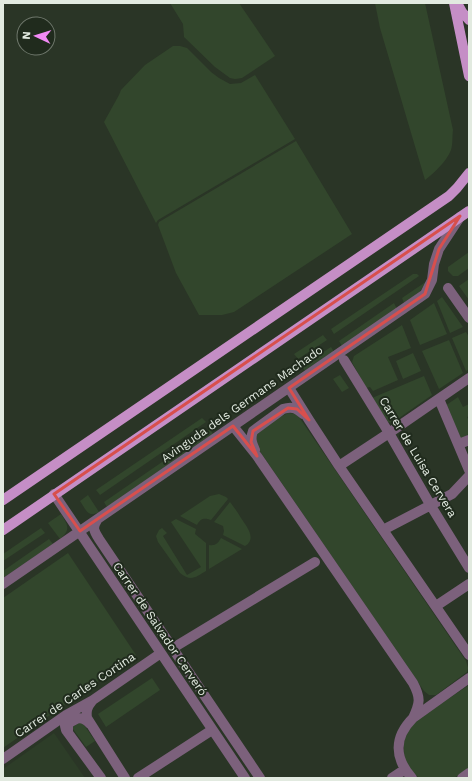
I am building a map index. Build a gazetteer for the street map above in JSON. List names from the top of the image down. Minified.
{"streets":{"main road":["Avinguda dels Germans Machado"],"street":["Carrer de Luisa Cervera","Carrer de Salvador Cerveró","Carrer de Carles Cortina"]},"crossings":[["Avinguda dels Germans Machado","Carrer de Salvador Cerveró"],["Carrer de Salvador Cerveró","Carrer de Carles Cortina"]],"north":"left"}
